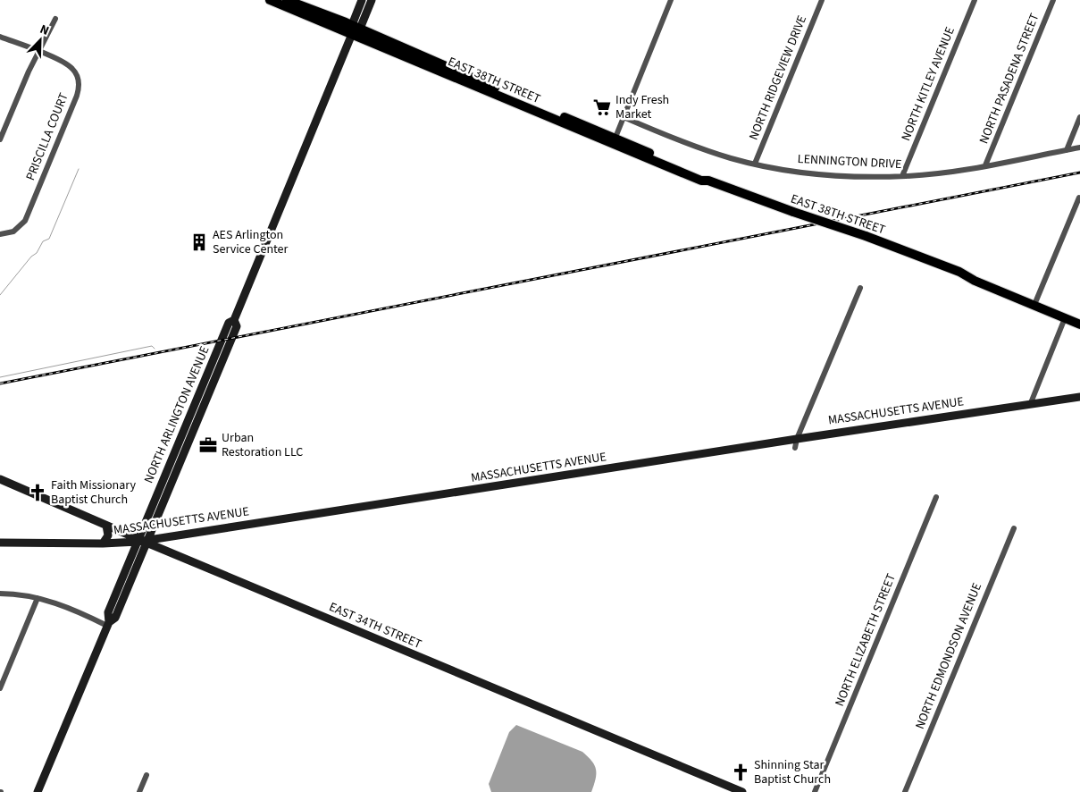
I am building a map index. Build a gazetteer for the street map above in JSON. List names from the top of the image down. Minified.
{"streets":{"main road":["EAST 38TH STREET","MASSACHUSETTS AVENUE","NORTH ARLINGTON AVENUE","EAST 34TH STREET"],"street":["NORTH RIDGEVIEW DRIVE","NORTH PASADENA STREET","NORTH KITLEY AVENUE","PRISCILLA COURT","LENNINGTON DRIVE","NORTH ELIZABETH STREET","NORTH EDMONDSON AVENUE"]},"crossings":[["NORTH RIDGEVIEW DRIVE","LENNINGTON DRIVE"],["NORTH PASADENA STREET","LENNINGTON DRIVE"],["EAST 38TH STREET","NORTH ARLINGTON AVENUE"],["NORTH KITLEY AVENUE","LENNINGTON DRIVE"],["MASSACHUSETTS AVENUE","NORTH ARLINGTON AVENUE"],["MASSACHUSETTS AVENUE","EAST 34TH STREET"],["NORTH ARLINGTON AVENUE","EAST 34TH STREET"]],"places":{"supermarket":["Indy Fresh Market"],"building":["AES Arlington Service Center"],"office":["Urban Restoration LLC"],"church":["Faith Missionary Baptist Church","Shinning Star Baptist Church"]},"north":"top right"}
